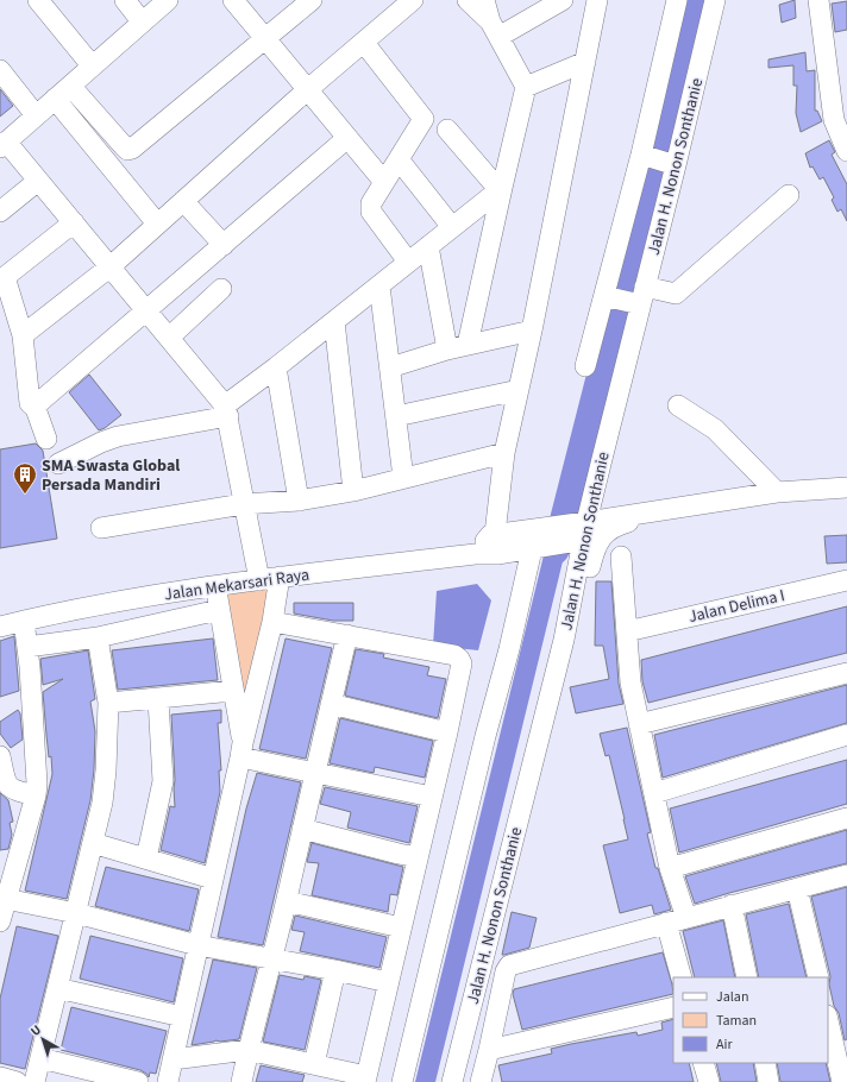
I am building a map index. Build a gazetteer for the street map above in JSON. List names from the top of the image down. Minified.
{"streets":{"street":["Jalan H. Nonon Sonthanie","Jalan Mekarsari Raya","Jalan Delima I"]},"crossings":[["Jalan H. Nonon Sonthanie","Jalan Mekarsari Raya"]],"places":{"building":["SMA Swasta Global Persada Mandiri"]},"legend":["Jalan","Taman","Air"],"north":"top left"}
